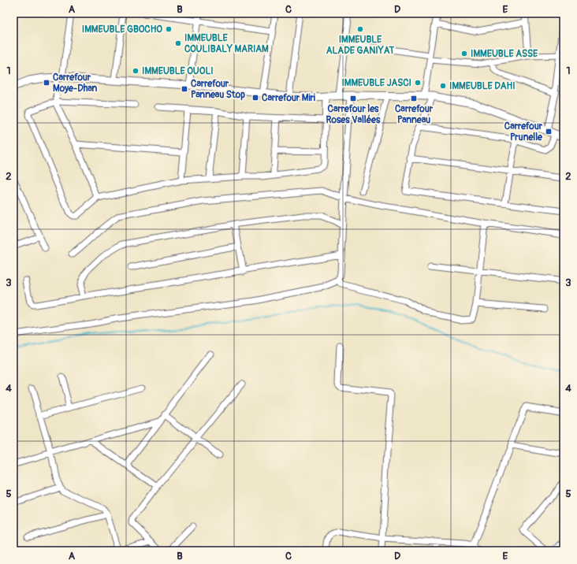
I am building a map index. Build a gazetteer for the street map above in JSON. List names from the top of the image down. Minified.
{"places":{"other":["IMMEUBLE GBOCHO","IMMEUBLE ALADE GANIYAT","IMMEUBLE COULIBALY MARIAM","IMMEUBLE ASSE","IMMEUBLE OUOLI","IMMEUBLE JASCI","IMMEUBLE DAHI"],"transit":["Carrefour Moye-Dhan","Carrefour Panneau Stop","Carrefour Miri","Carrefour les Roses Vallées","Carrefour Panneau","Carrefour Prunelle"]},"grid":{"columns":["A","B","C","D","E"],"rows":["1","2","3","4","5"]}}
